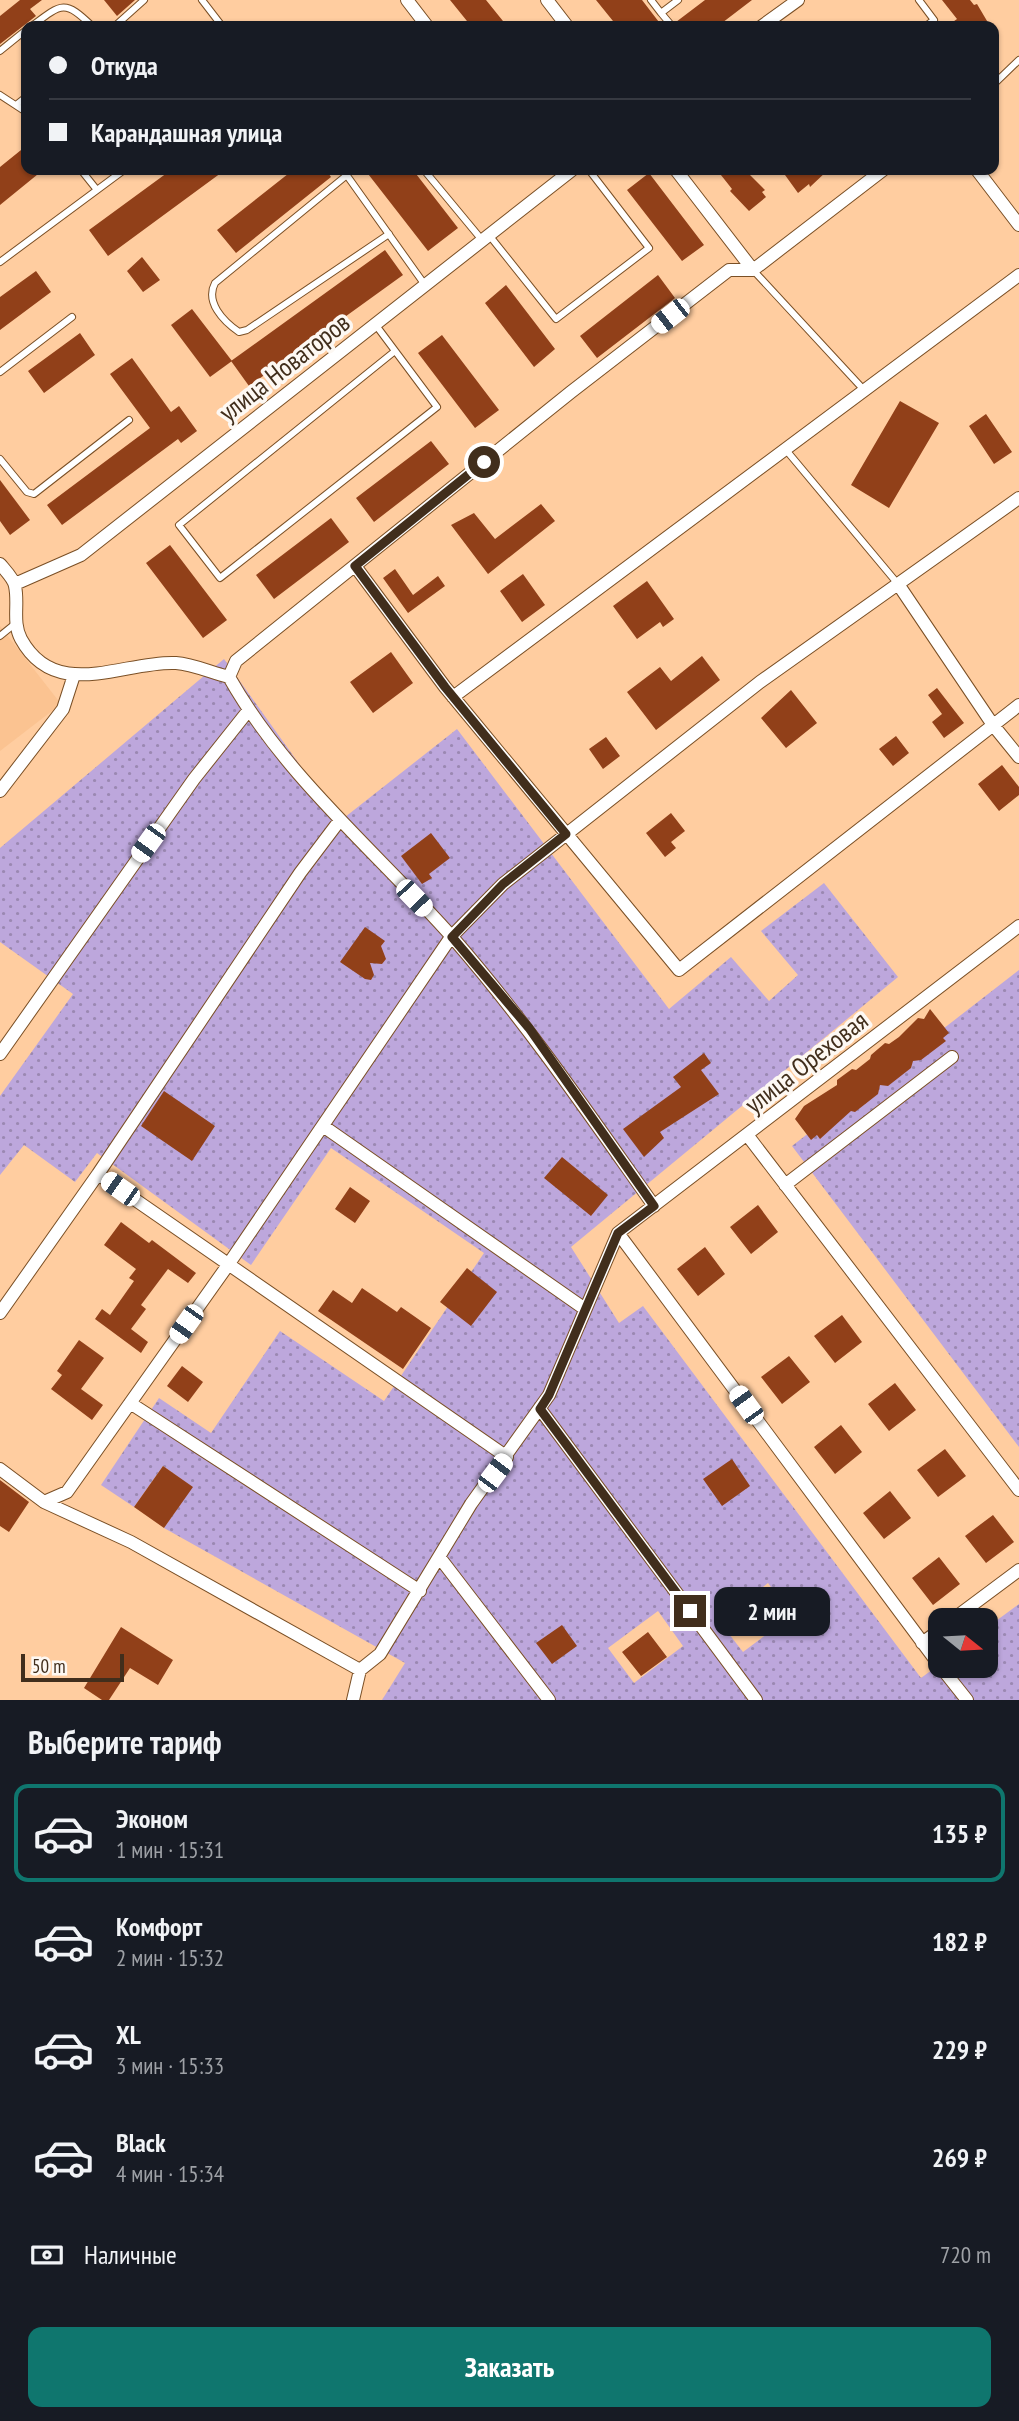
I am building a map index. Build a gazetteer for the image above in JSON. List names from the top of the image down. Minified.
{"streets":{"street":["улица Новаторов","улица Ореховая"]},"scale_bar":"50 m","north":"right","page":{"banner":["Откуда","Карандашная улица"],"bubble":"2 мин","scale":"50 m","heading":"Выберите тариф","list":[{"name":"Эконом","note":"1 мин · 15:31","value":"135 ₽"},{"name":"Комфорт","note":"2 мин · 15:32","value":"182 ₽"},{"name":"XL","note":"3 мин · 15:33","value":"229 ₽"},{"name":"Black","note":"4 мин · 15:34","value":"269 ₽"}],"pay":["Наличные","720 m"],"buttons":"Заказать"}}
